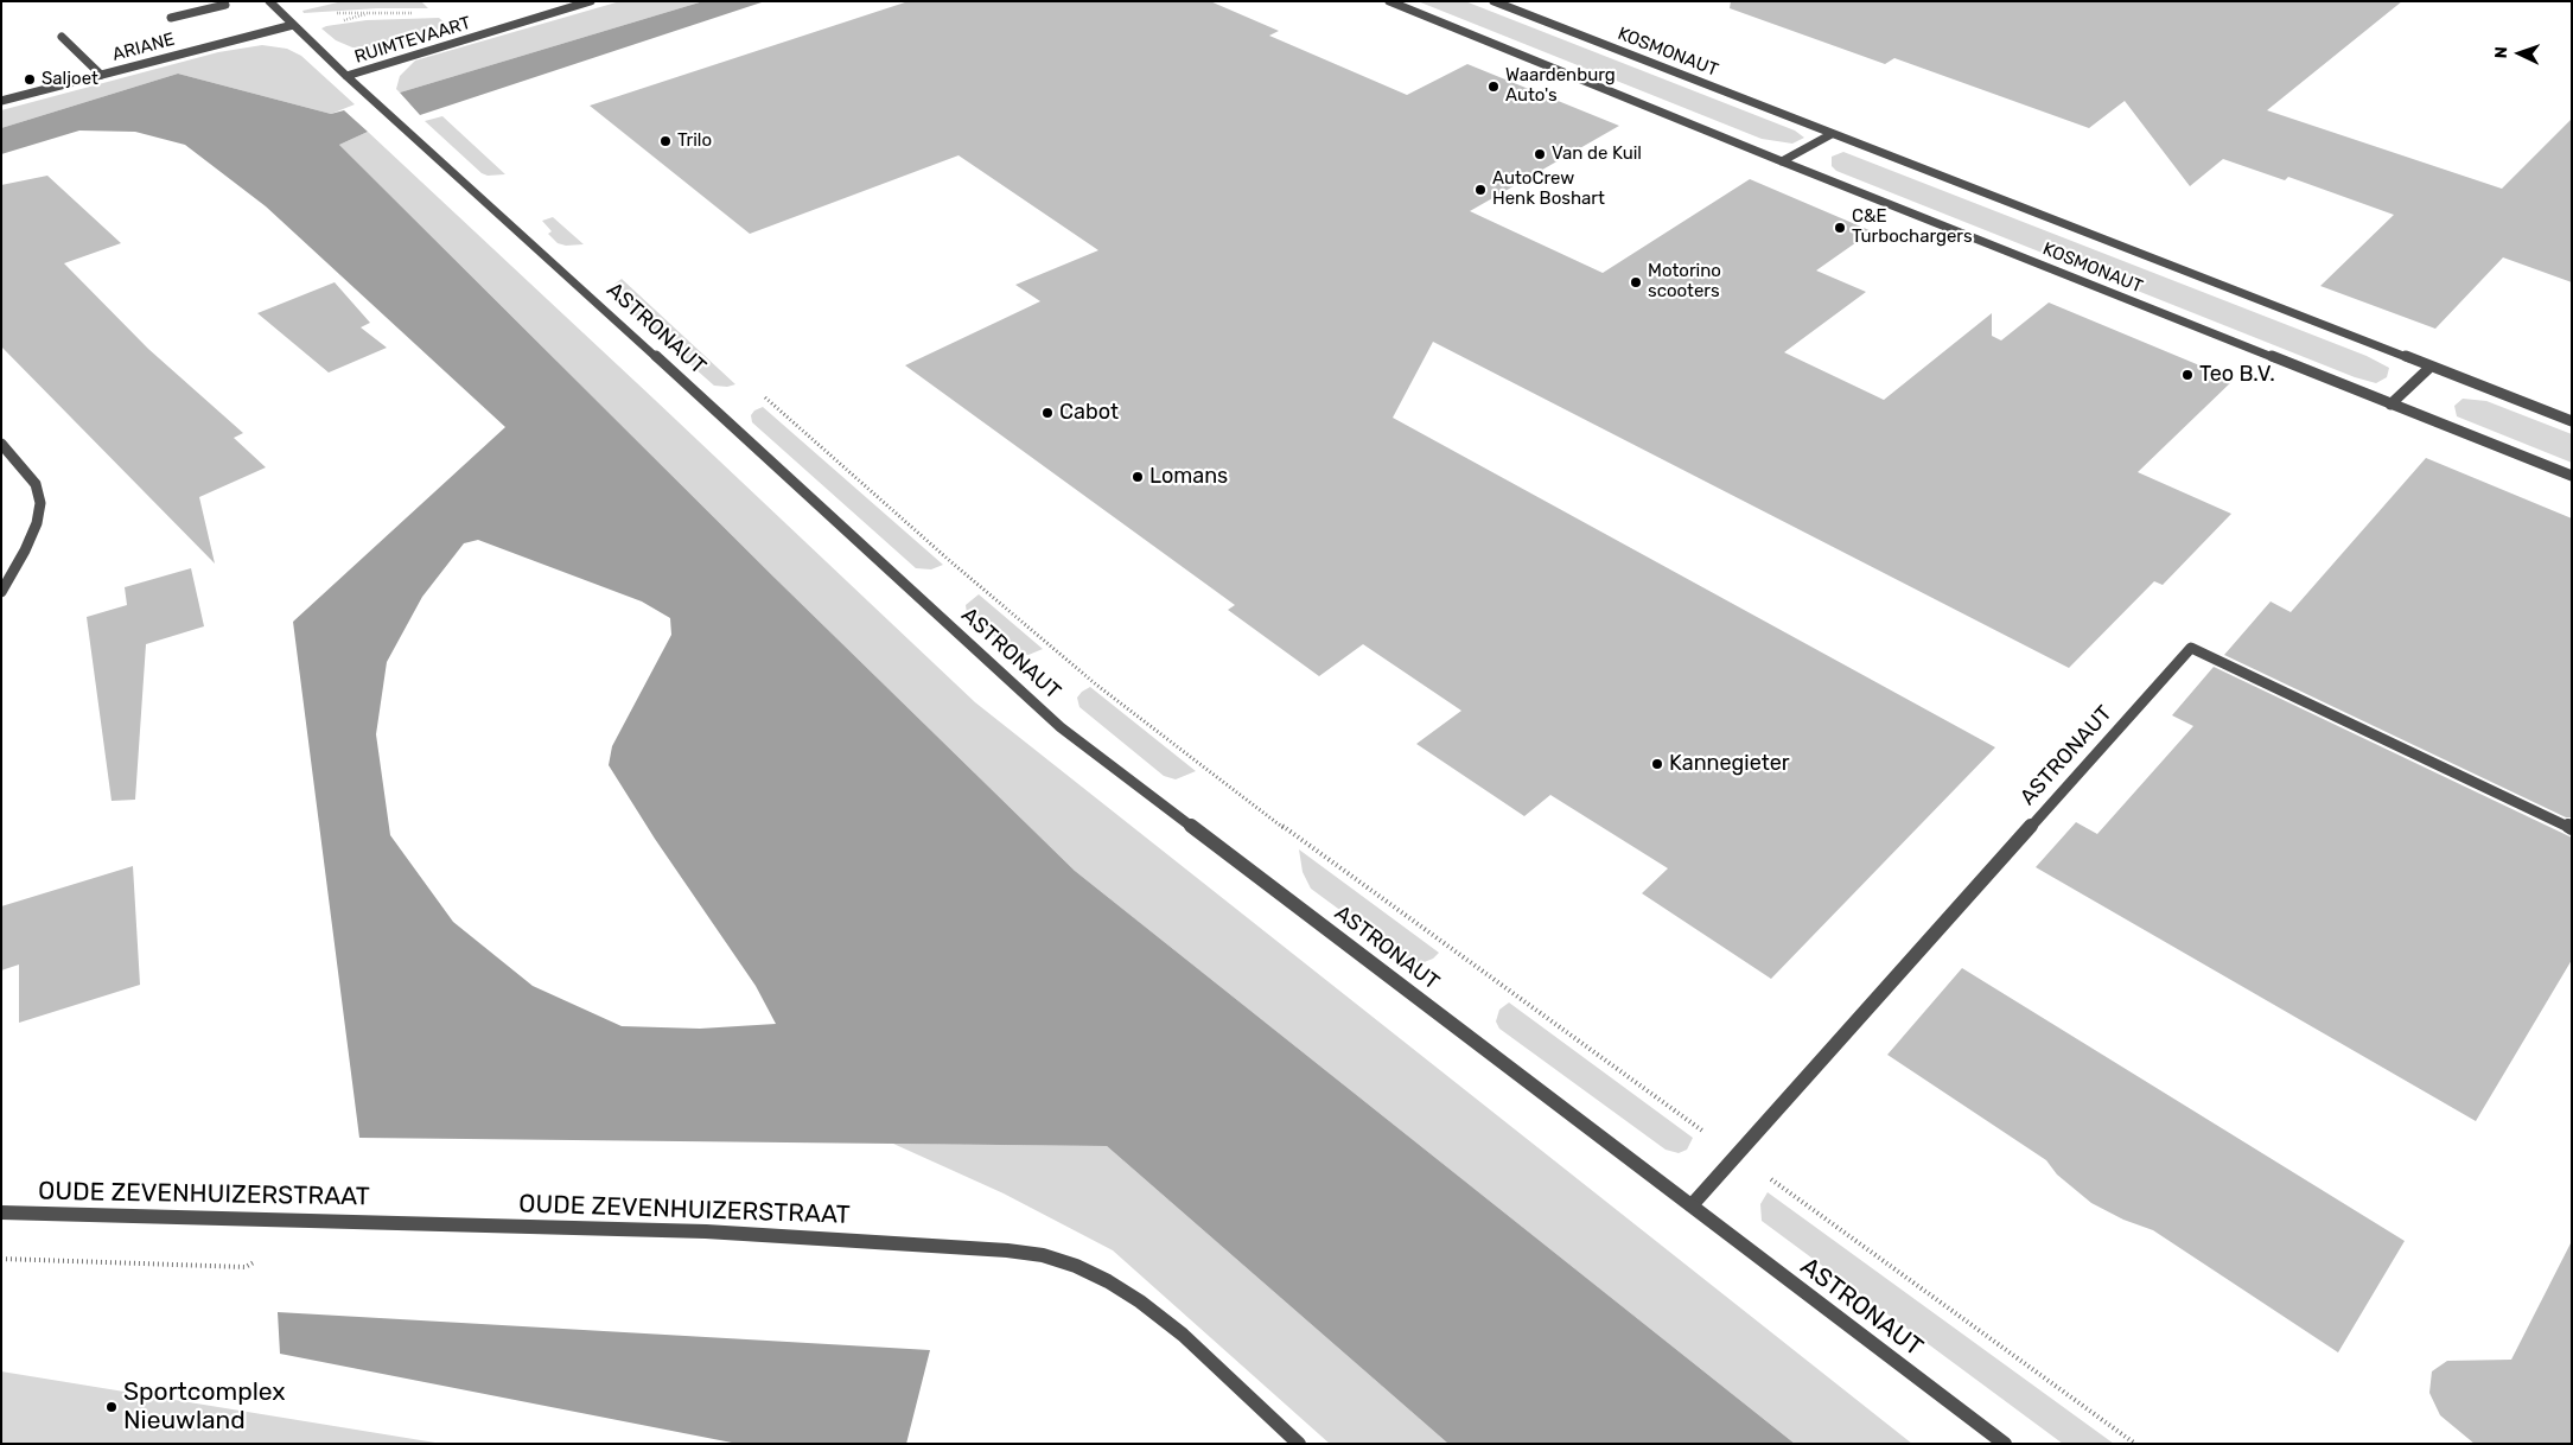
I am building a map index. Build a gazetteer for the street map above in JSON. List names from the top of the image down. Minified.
{"streets":{"street":["RUIMTEVAART","ARIANE","KOSMONAUT","ASTRONAUT","OUDE ZEVENHUIZERSTRAAT"]},"crossings":[["RUIMTEVAART","ASTRONAUT"]],"places":["Saljoet","Waardenburg Auto's","Trilo","Van de Kuil","AutoCrew Henk Boshart","C&E Turbochargers","Motorino scooters","Teo B.V.","Cabot","Lomans","Kannegieter","Sportcomplex Nieuwland"],"north":"left"}
